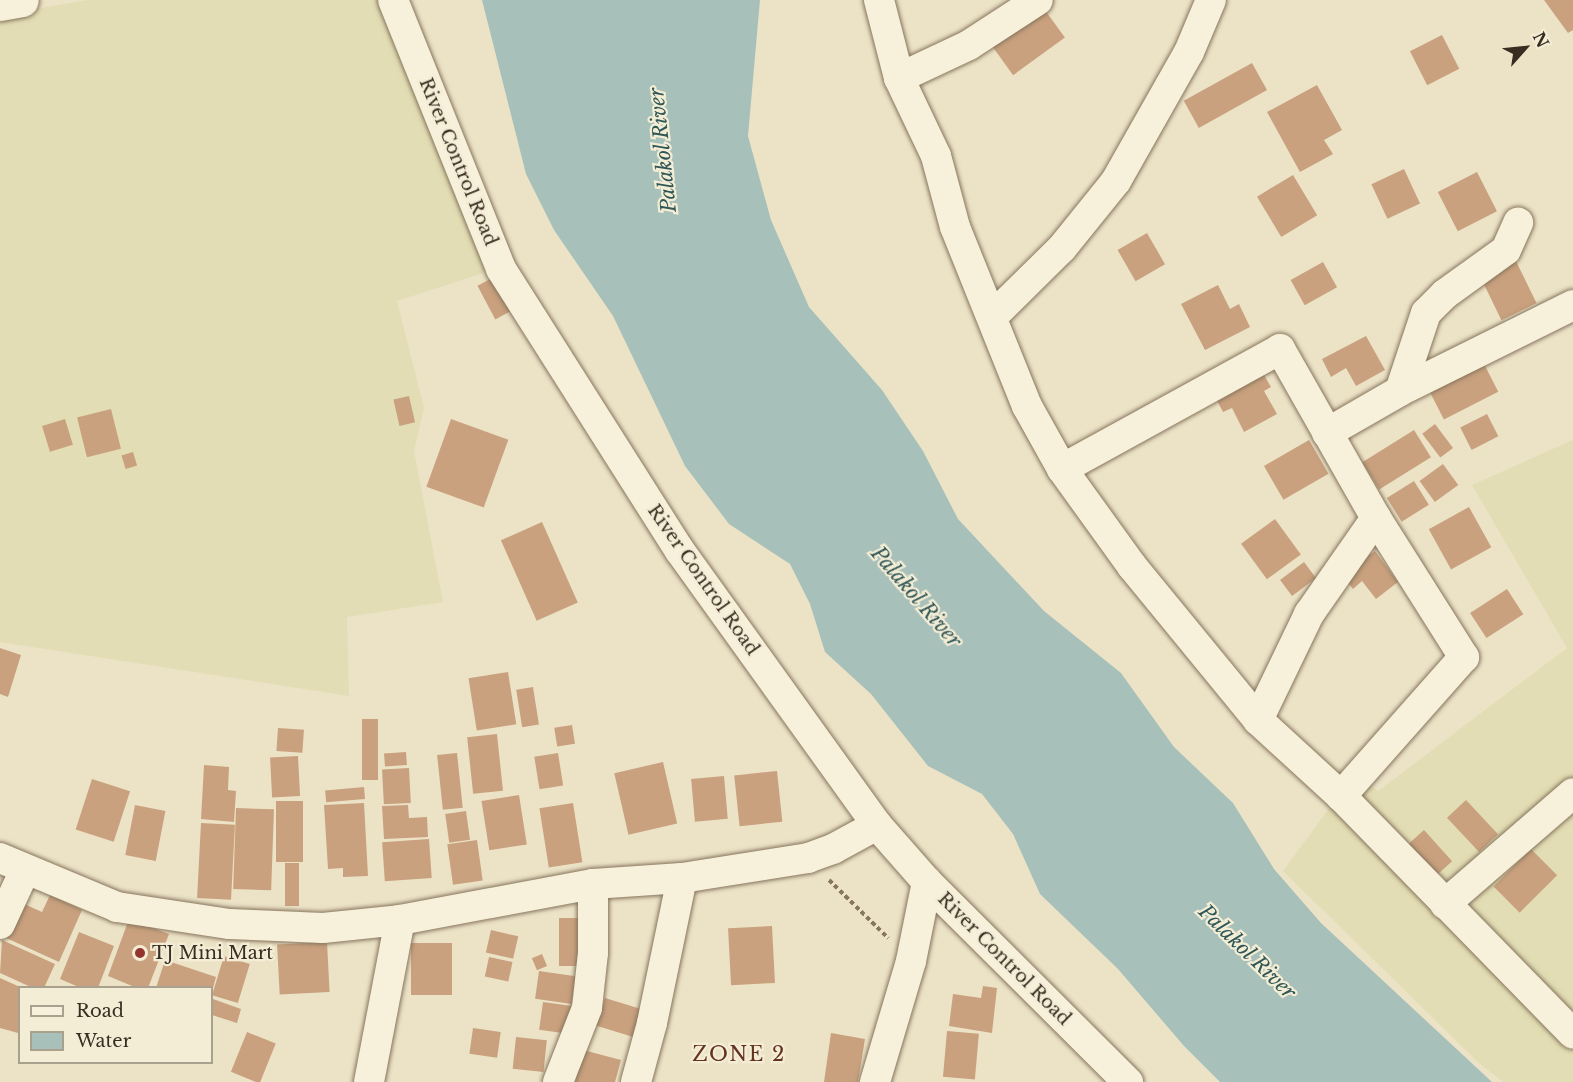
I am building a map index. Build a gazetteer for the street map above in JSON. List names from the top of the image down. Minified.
{"streets":{"street":["River Control Road"]},"districts":["ZONE 2"],"water":["Palakol River"],"places":["TJ Mini Mart"],"legend":["Road","Water"],"north":"top right"}
